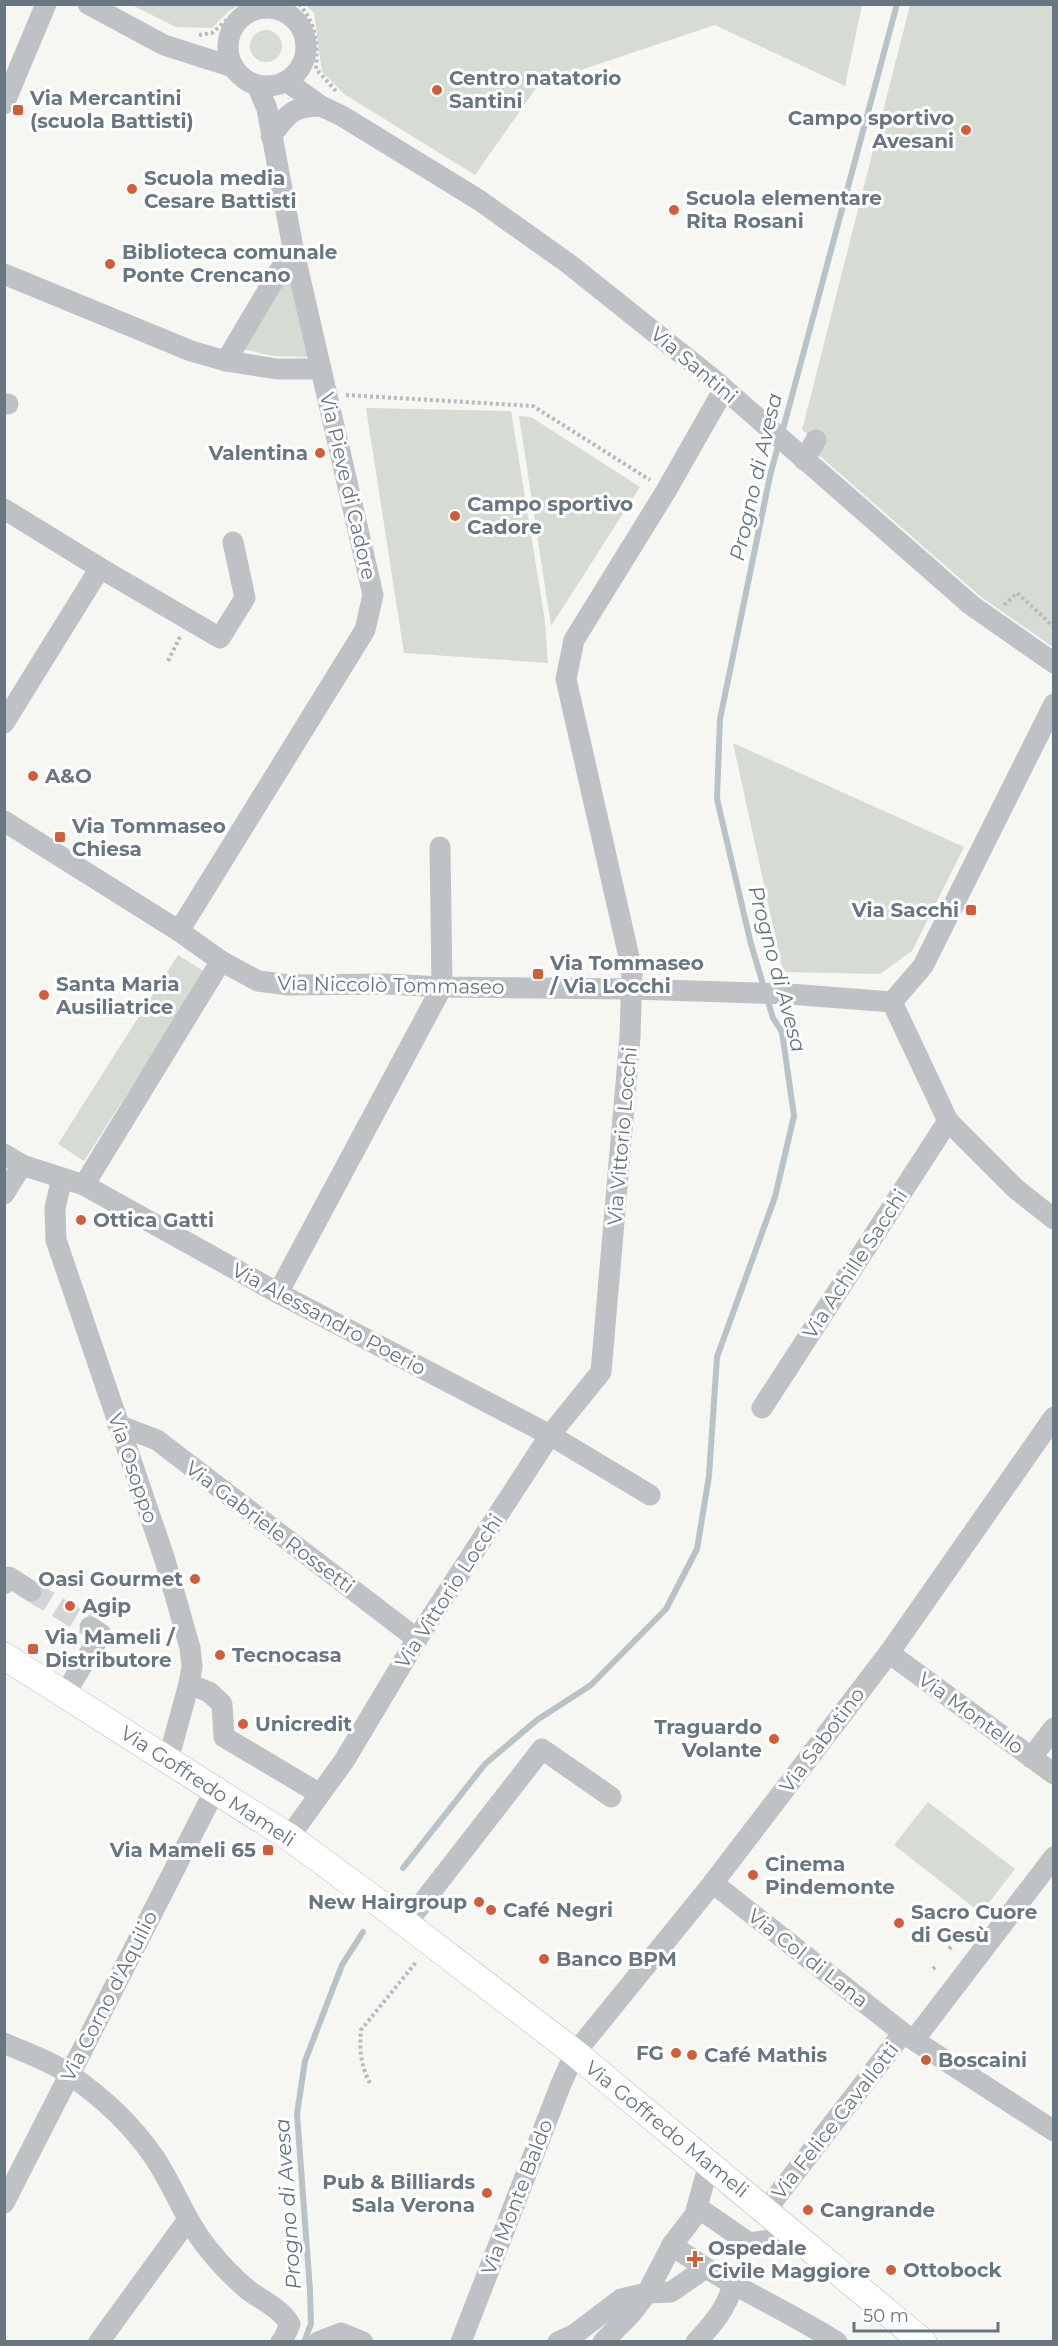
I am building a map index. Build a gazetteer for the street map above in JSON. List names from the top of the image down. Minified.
{"streets":{"main road":["Via Goffredo Mameli"],"street":["Via Santini","Via Pieve di Cadore","Via Niccolò Tommaseo","Via Vittorio Locchi","Via Achille Sacchi","Via Alessandro Poerio","Via Osoppo","Via Gabriele Rossetti","Via Montello","Via Sabotino","Via Col di Lana","Via Corno d'Aquilio","Via Felice Cavallotti","Via Monte Baldo"]},"crossings":[["Via Santini","Via Pieve di Cadore"],["Via Santini","Via Vittorio Locchi"],["Via Pieve di Cadore","Via Niccolò Tommaseo"],["Via Niccolò Tommaseo","Via Vittorio Locchi"],["Via Vittorio Locchi","Via Alessandro Poerio"],["Via Vittorio Locchi","Via Gabriele Rossetti"],["Via Vittorio Locchi","Via Goffredo Mameli"],["Via Alessandro Poerio","Via Osoppo"],["Via Osoppo","Via Gabriele Rossetti"],["Via Osoppo","Via Goffredo Mameli"],["Via Montello","Via Sabotino"],["Via Sabotino","Via Goffredo Mameli"],["Via Sabotino","Via Col di Lana"],["Via Sabotino","Via Monte Baldo"],["Via Goffredo Mameli","Via Corno d'Aquilio"],["Via Goffredo Mameli","Via Felice Cavallotti"],["Via Goffredo Mameli","Via Monte Baldo"],["Via Col di Lana","Via Felice Cavallotti"]],"water":["Progno di Avesa"],"places":{"other":["Centro natatorio Santini","Campo sportivo Avesani","Scuola media Cesare Battisti","Scuola elementare Rita Rosani","Biblioteca comunale Ponte Crencano","Valentina","Campo sportivo Cadore","A&O","Santa Maria Ausiliatrice","Ottica Gatti","Oasi Gourmet","Agip","Tecnocasa","Unicredit","Traguardo Volante","Cinema Pindemonte","New Hairgroup","Café Negri","Sacro Cuore di Gesù","Banco BPM","FG","Café Mathis","Boscaini","Pub & Billiards Sala Verona","Cangrande","Ottobock"],"transit":["Via Mercantini (scuola Battisti)","Via Tommaseo Chiesa","Via Sacchi","Via Tommaseo / Via Locchi","Via Mameli / Distributore","Via Mameli 65"],"health":["Ospedale Civile Maggiore"]},"scale_bar":"50 m"}
